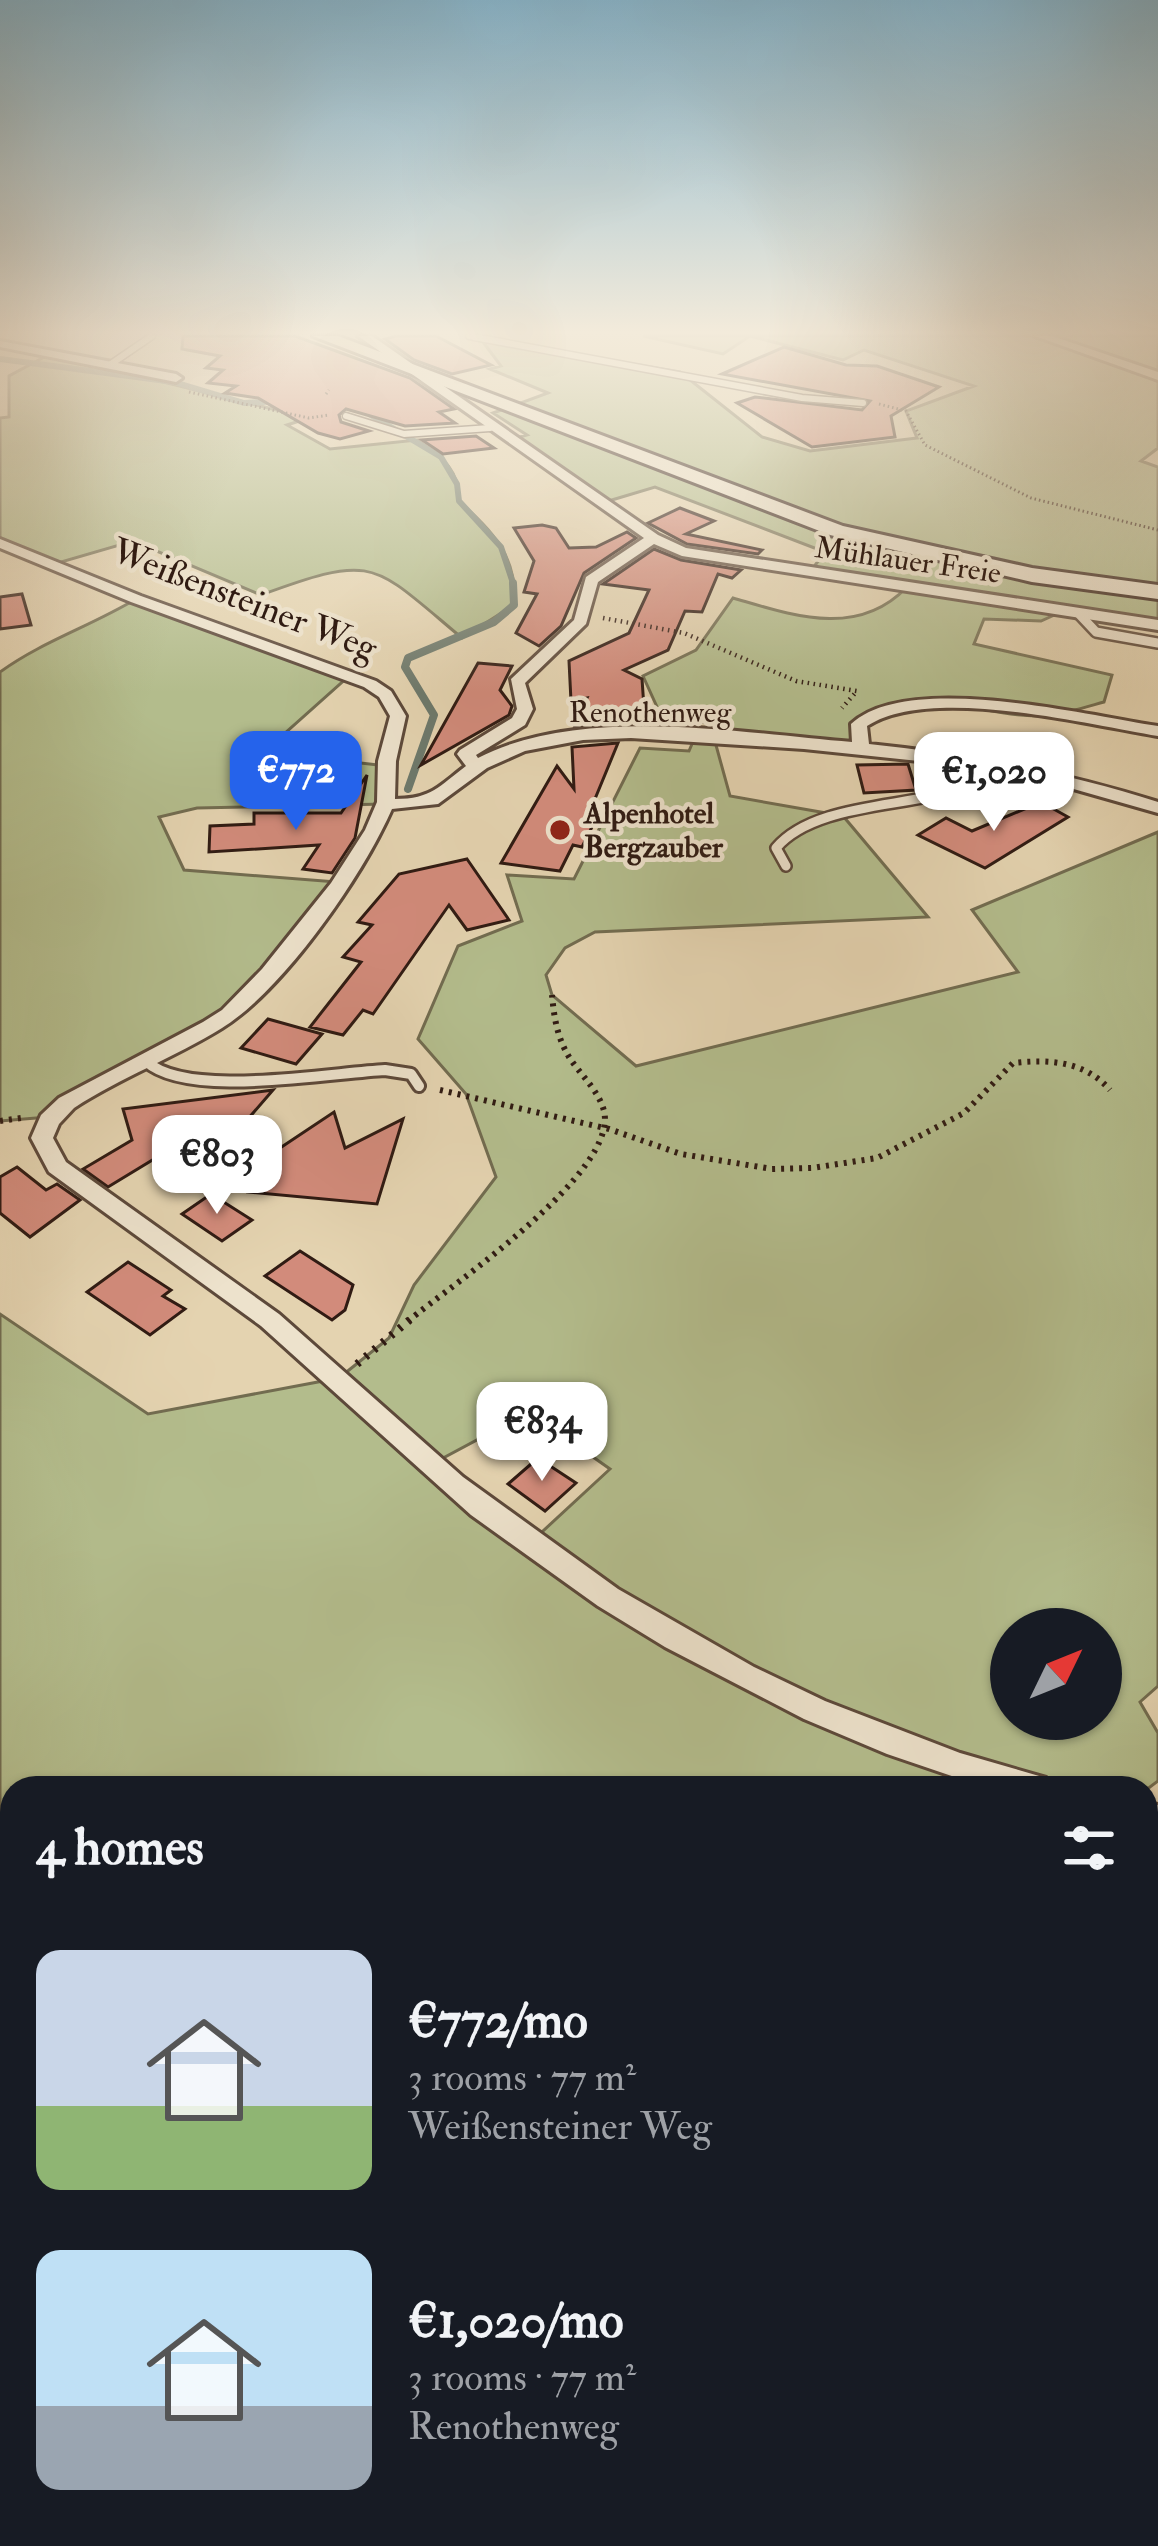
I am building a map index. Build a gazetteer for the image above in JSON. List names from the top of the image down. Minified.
{"streets":{"street":["Mühlauer Freie","Weißensteiner Weg","Renothenweg"]},"crossings":[["Weißensteiner Weg","Renothenweg"]],"places":["Alpenhotel Bergzauber"],"north":"top right","page":{"price":["€772","€1,020","€803","€834"],"heading":"4 homes","list":[{"name":"€772/mo","note":"3 rooms · 77 m² · Weißensteiner Weg"},{"name":"€1,020/mo","note":"3 rooms · 77 m² · Renothenweg"}]}}
